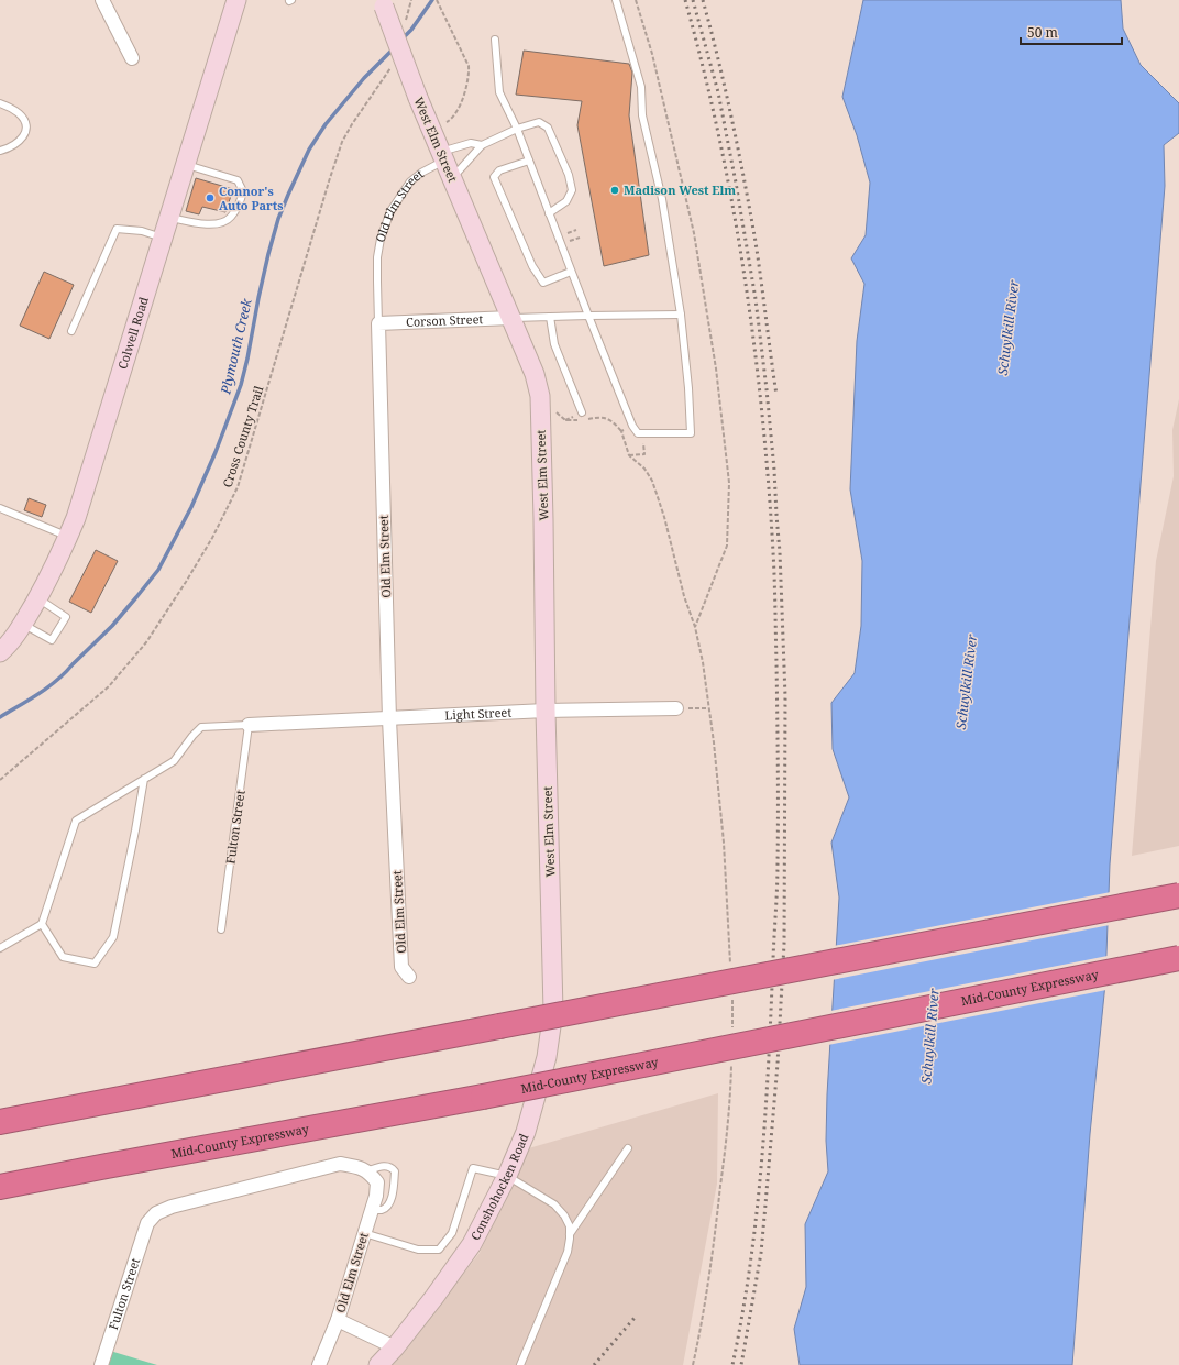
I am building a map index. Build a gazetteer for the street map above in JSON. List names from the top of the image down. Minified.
{"streets":{"highway":["Mid-County Expressway"],"main road":["West Elm Street","Colwell Road","Conshohocken Road"],"street":["Old Elm Street","Corson Street","Light Street","Fulton Street"],"path":["Cross County Trail"]},"crossings":[["West Elm Street","Old Elm Street"],["West Elm Street","Corson Street"],["West Elm Street","Light Street"],["West Elm Street","Conshohocken Road"],["Old Elm Street","Corson Street"],["Old Elm Street","Light Street"],["Old Elm Street","Fulton Street"],["Old Elm Street","Conshohocken Road"],["Light Street","Fulton Street"]],"water":["Schuylkill River","Plymouth Creek"],"places":["Madison West Elm","Connor's Auto Parts"],"scale_bar":"50 m"}
